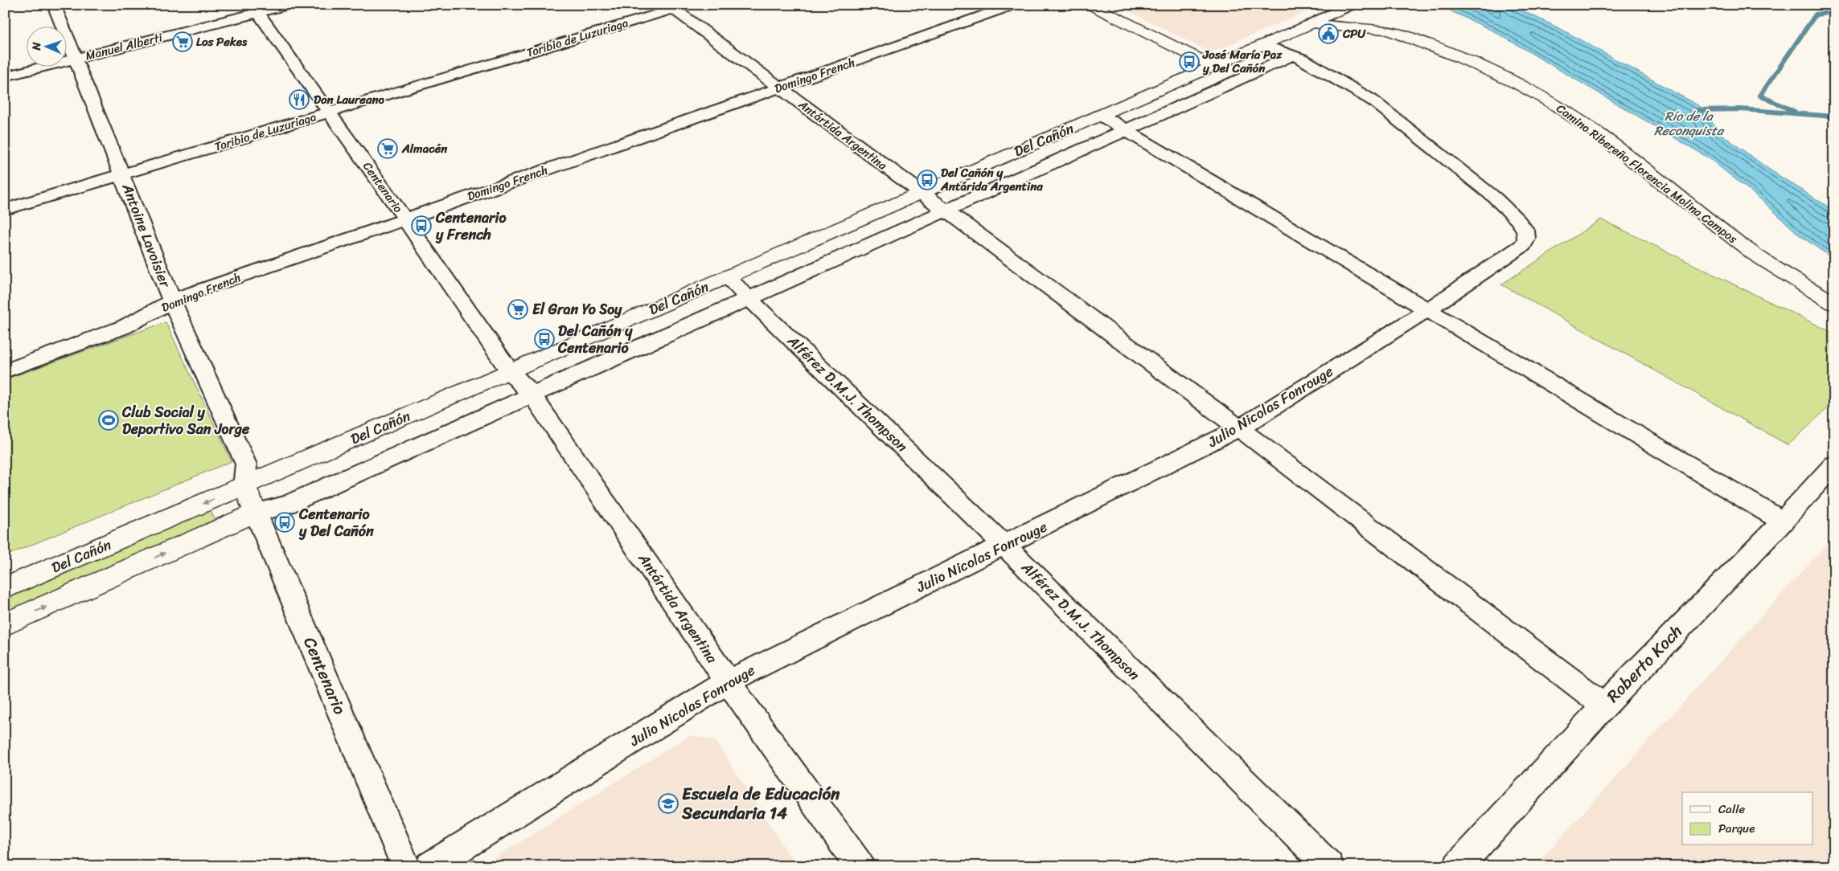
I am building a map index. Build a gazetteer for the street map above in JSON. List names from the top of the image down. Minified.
{"streets":{"street":["Toribio de Luzuriaga","Manuel Alberti","Domingo French","Antártida Argentina","Del Cañón","Camino Ribereño Florencia Molina Campos","Centenario","Antoine Lavoisier","Alférez D.M.J. Thompson","Julio Nicolas Fonrouge","Roberto Koch"]},"crossings":[["Toribio de Luzuriaga","Antártida Argentina"],["Toribio de Luzuriaga","Centenario"],["Toribio de Luzuriaga","Antoine Lavoisier"],["Manuel Alberti","Centenario"],["Manuel Alberti","Antoine Lavoisier"],["Domingo French","Antártida Argentina"],["Domingo French","Centenario"],["Domingo French","Antoine Lavoisier"],["Antártida Argentina","Del Cañón"],["Antártida Argentina","Centenario"],["Antártida Argentina","Julio Nicolas Fonrouge"],["Antártida Argentina","Roberto Koch"],["Del Cañón","Camino Ribereño Florencia Molina Campos"],["Del Cañón","Centenario"],["Del Cañón","Antoine Lavoisier"],["Del Cañón","Alférez D.M.J. Thompson"],["Del Cañón","Julio Nicolas Fonrouge"],["Centenario","Antoine Lavoisier"],["Alférez D.M.J. Thompson","Julio Nicolas Fonrouge"]],"water":["Río de la Reconquista"],"places":{"public building":["CPU"],"supermarket":["Los Pekes","Almacén","El Gran Yo Soy"],"bus stop":["José María Paz y Del Cañón","Del Cañón y Antárida Argentina","Centenario y French","Del Cañón y Centenario","Centenario y Del Cañón"],"restaurant":["Don Laureano"],"sports":["Club Social y Deportivo San Jorge"],"school or university":["Escuela de Educación Secundaria 14"]},"legend":["Calle","Parque"],"north":"left"}
